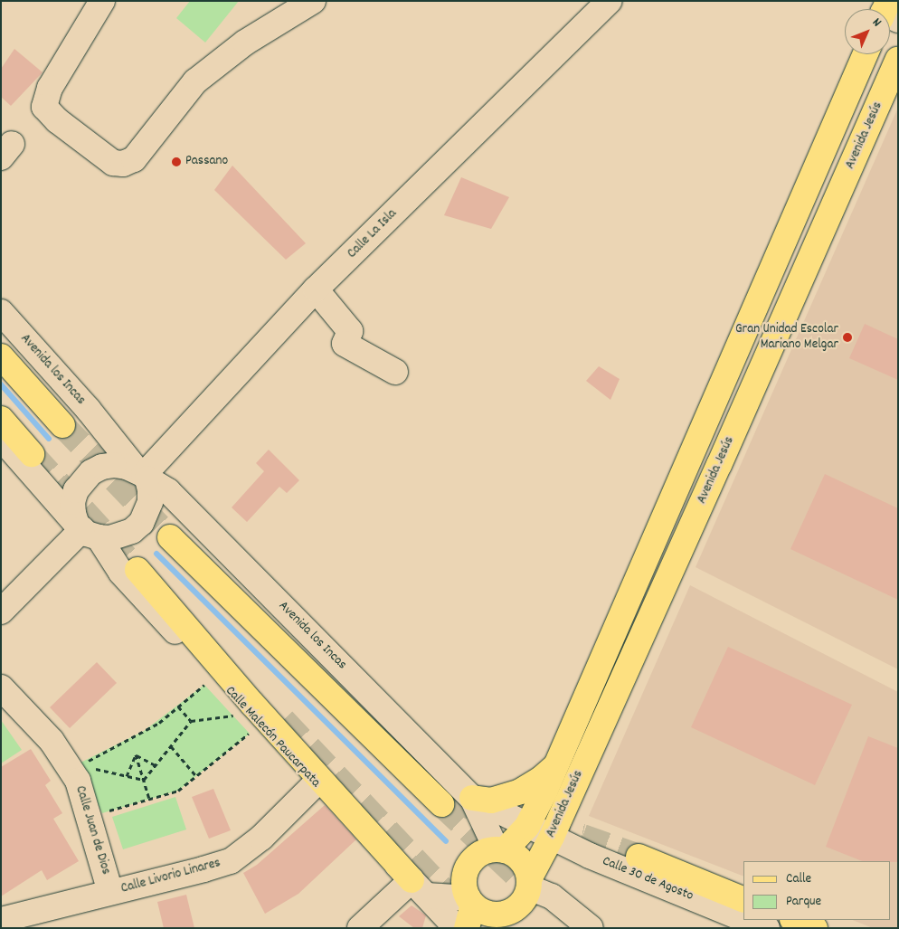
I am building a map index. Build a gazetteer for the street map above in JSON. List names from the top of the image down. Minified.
{"streets":{"main road":["Avenida Jesús","Avenida los Incas"],"street":["Calle La Isla","Calle Malecón Paucarpata","Calle Juan de Dios","Calle Livorio Linares","Calle 30 de Agosto"]},"crossings":[["Avenida Jesús","Avenida los Incas"],["Avenida Jesús","Calle 30 de Agosto"],["Calle La Isla","Avenida los Incas"],["Calle La Isla","Calle Malecón Paucarpata"],["Avenida los Incas","Calle Malecón Paucarpata"],["Avenida los Incas","Calle 30 de Agosto"],["Calle Malecón Paucarpata","Calle Livorio Linares"],["Calle Juan de Dios","Calle Livorio Linares"]],"places":["Passano","Gran Unidad Escolar Mariano Melgar"],"legend":["Calle","Parque"],"north":"top right"}
